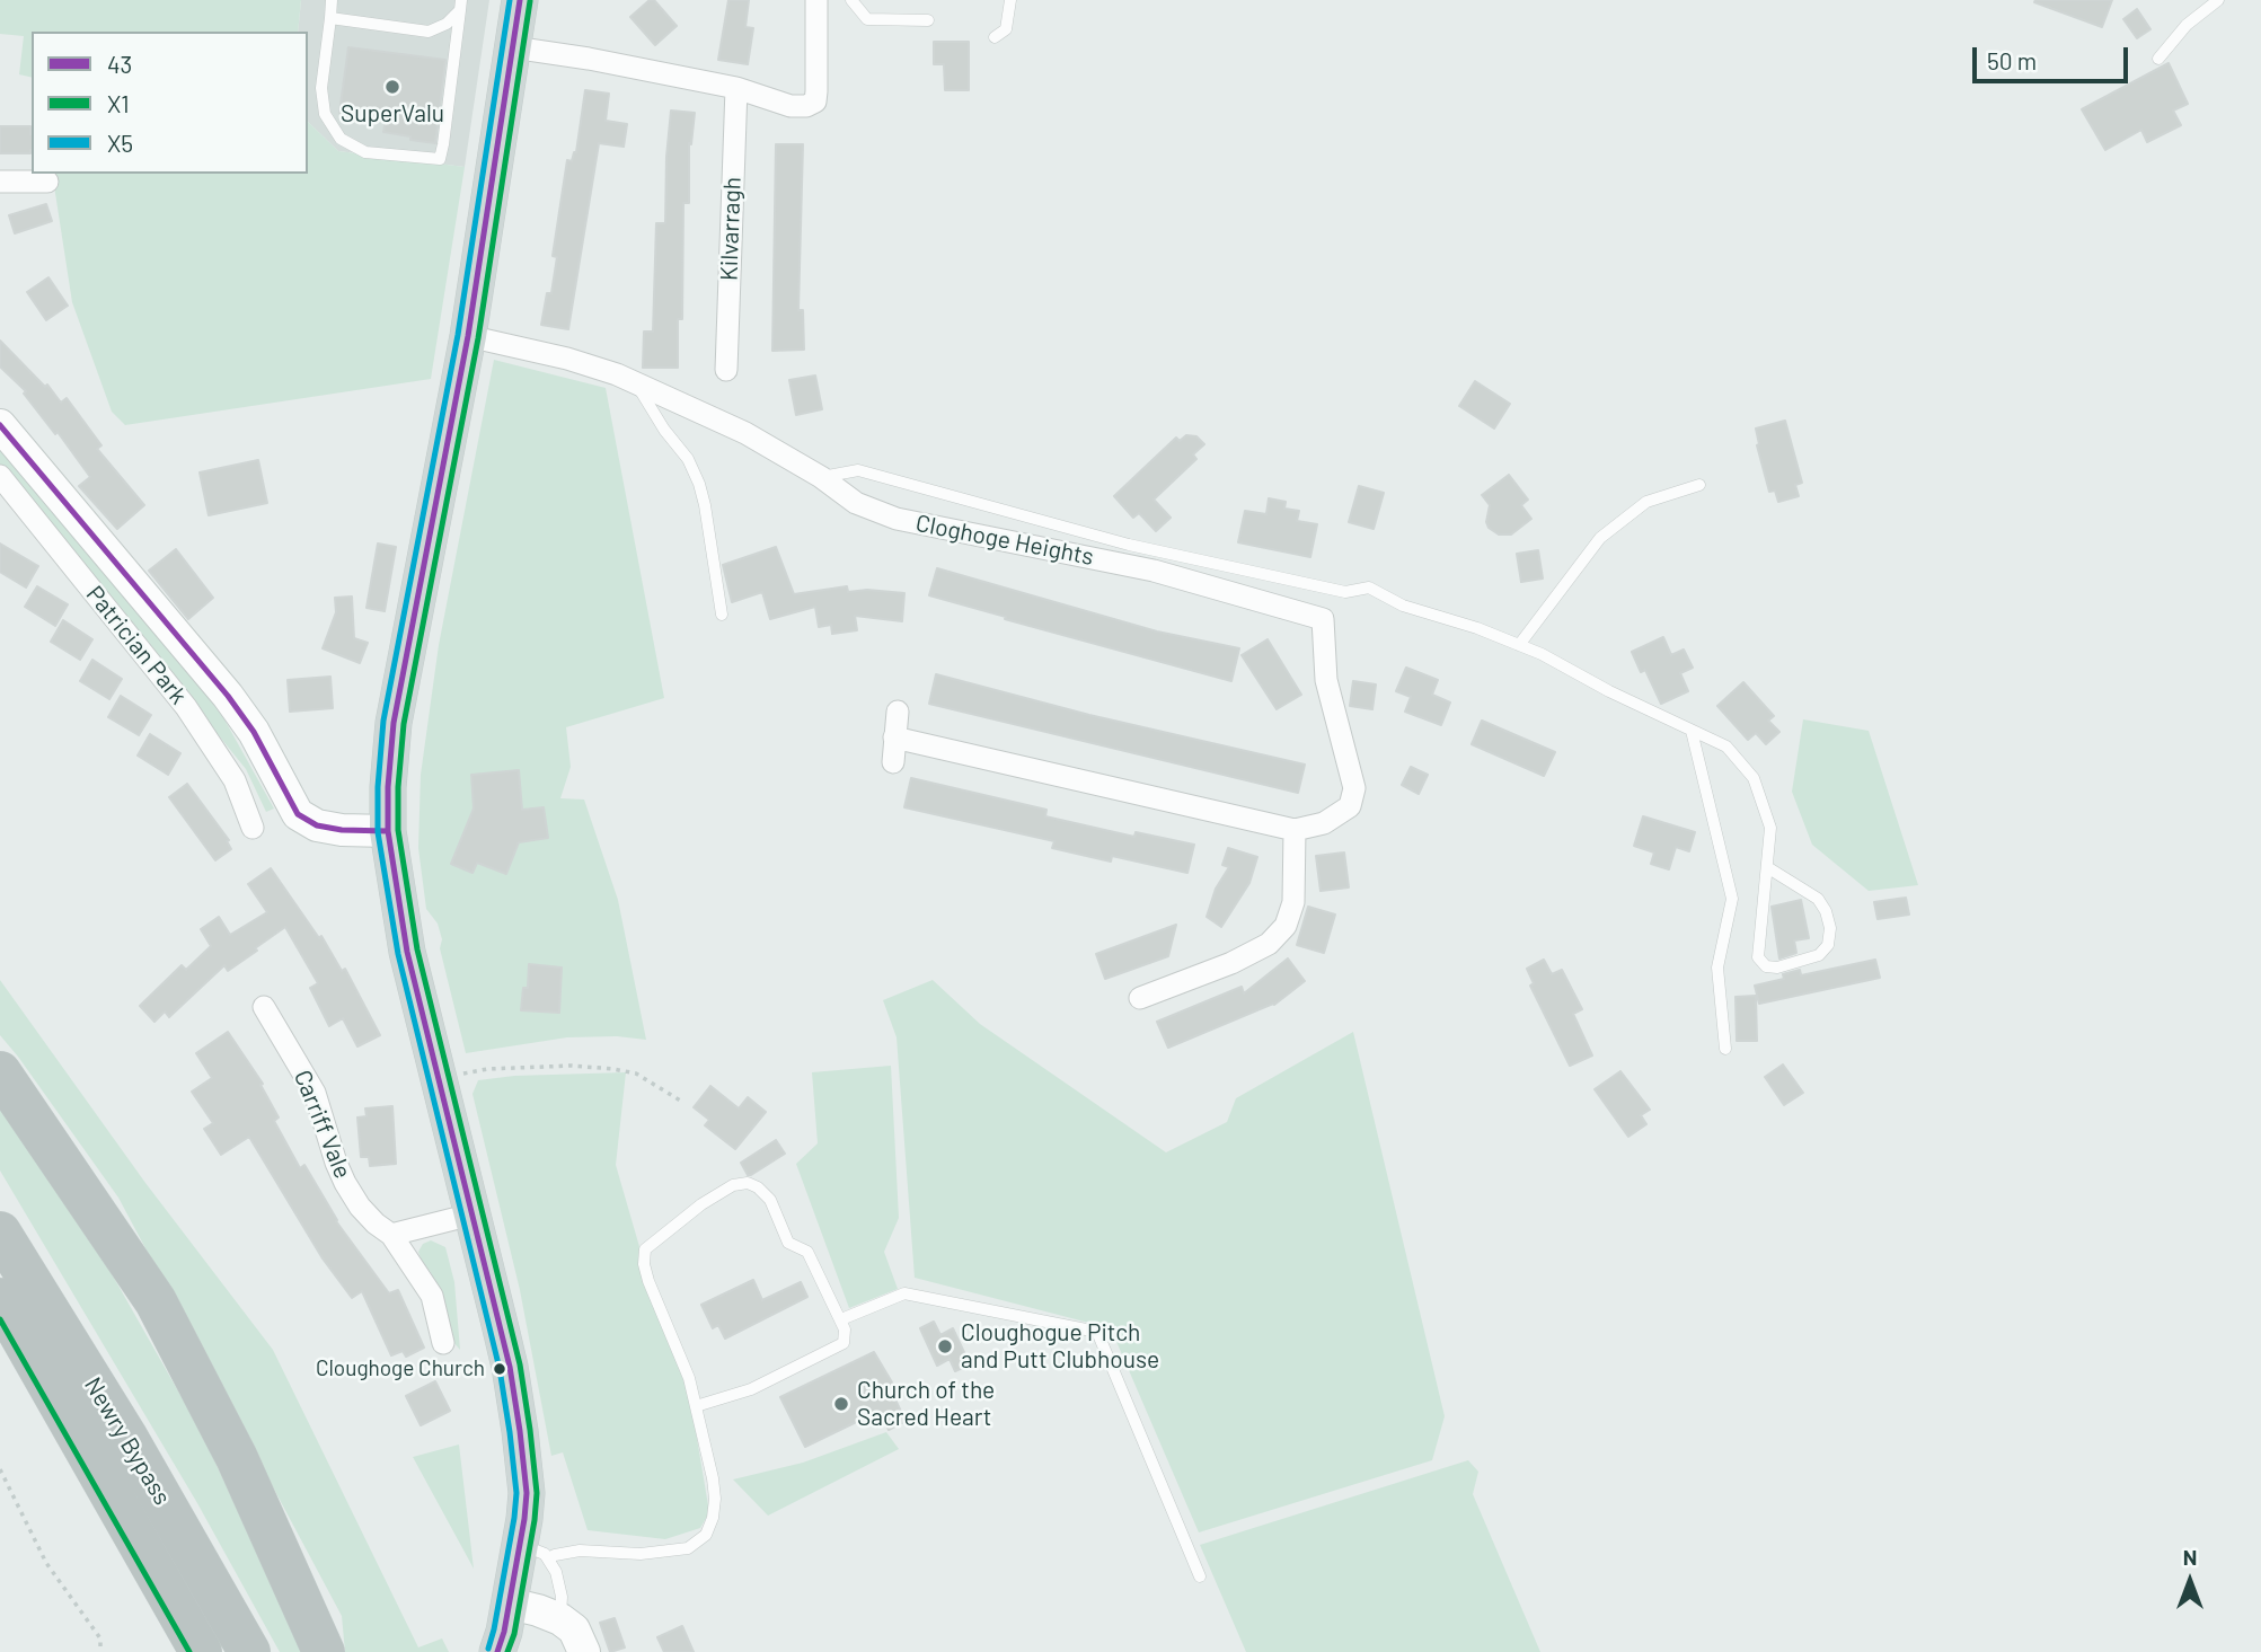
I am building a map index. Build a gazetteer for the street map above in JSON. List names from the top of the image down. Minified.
{"streets":{"highway":["Newry Bypass"],"street":["Kilvarragh","Cloghoge Heights","Patrician Park","Carriff Vale"]},"places":["SuperValu","Cloughogue Pitch and Putt Clubhouse","Cloughoge Church","Church of the Sacred Heart"],"lines":["transit line 43","transit line X5","transit line X1"],"legend":["43","X1","X5"],"scale_bar":"50 m","north":"top"}
